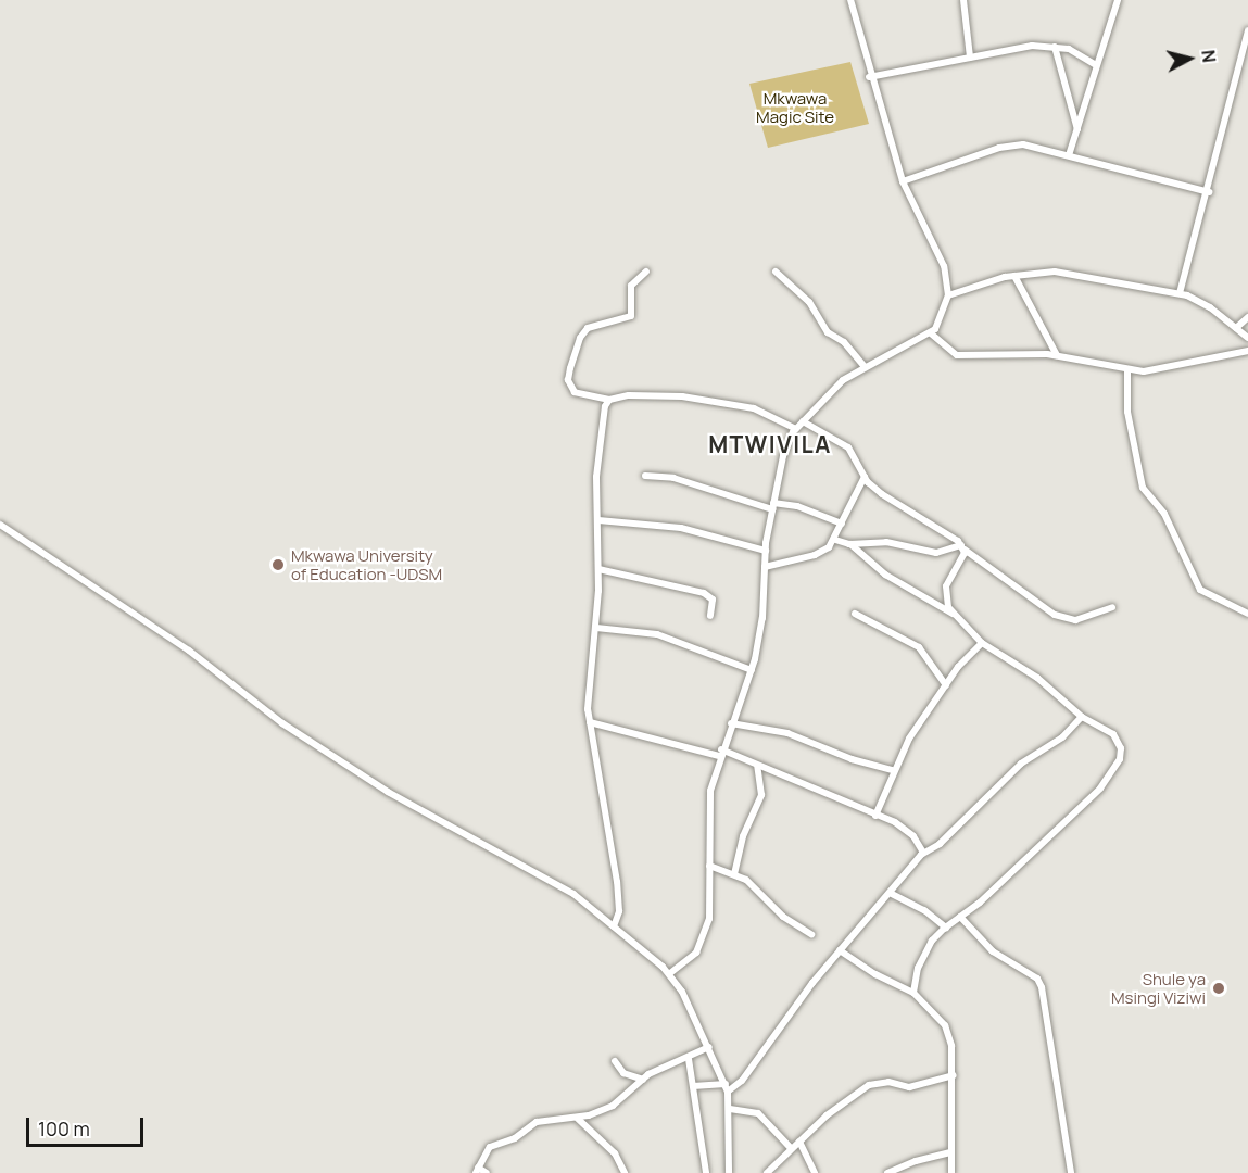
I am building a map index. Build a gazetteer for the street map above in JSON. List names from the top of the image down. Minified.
{"districts":["MTWIVILA"],"parks":["Mkwawa Magic Site"],"places":["Mkwawa University of Education -UDSM","Shule ya Msingi Viziwi"],"scale_bar":"100 m","north":"right"}
